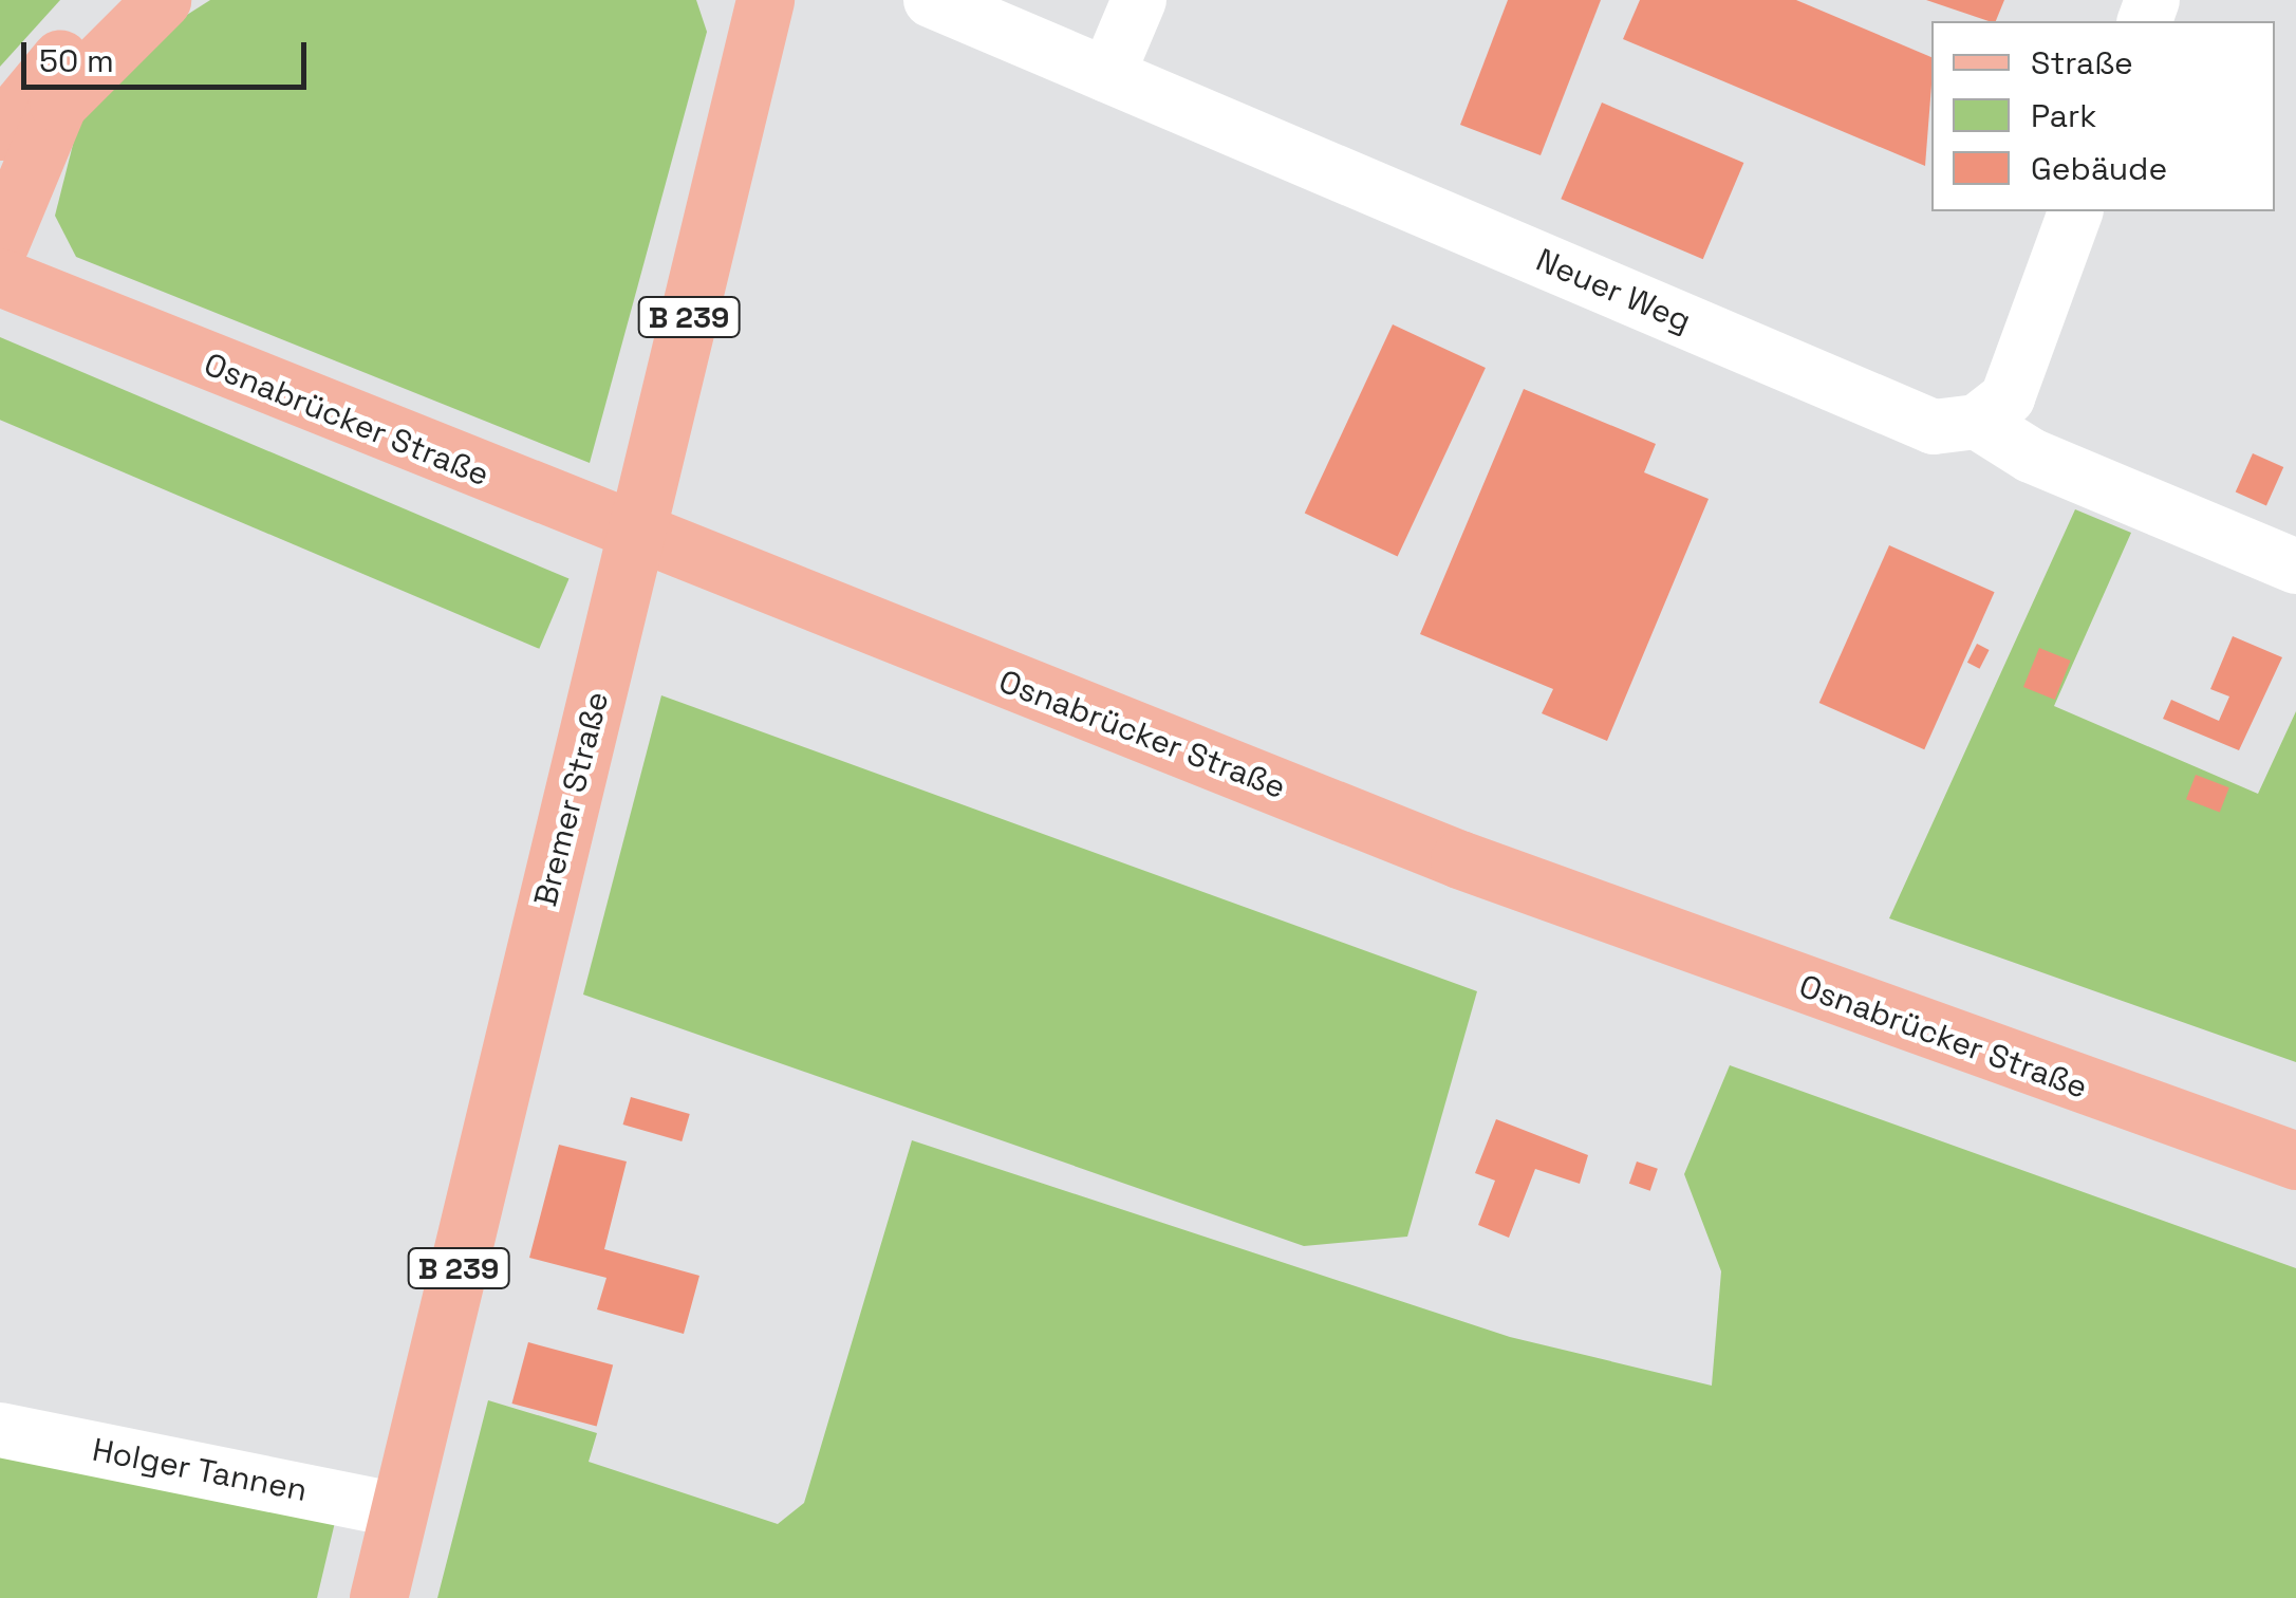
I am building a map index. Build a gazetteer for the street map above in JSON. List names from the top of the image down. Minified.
{"streets":{"main road":["B 239","Osnabrücker Straße","Bremer Straße"],"street":["Neuer Weg","Holger Tannen"]},"crossings":[["Bremer Straße","Holger Tannen"]],"legend":["Straße","Park","Gebäude"],"scale_bar":"50 m"}
